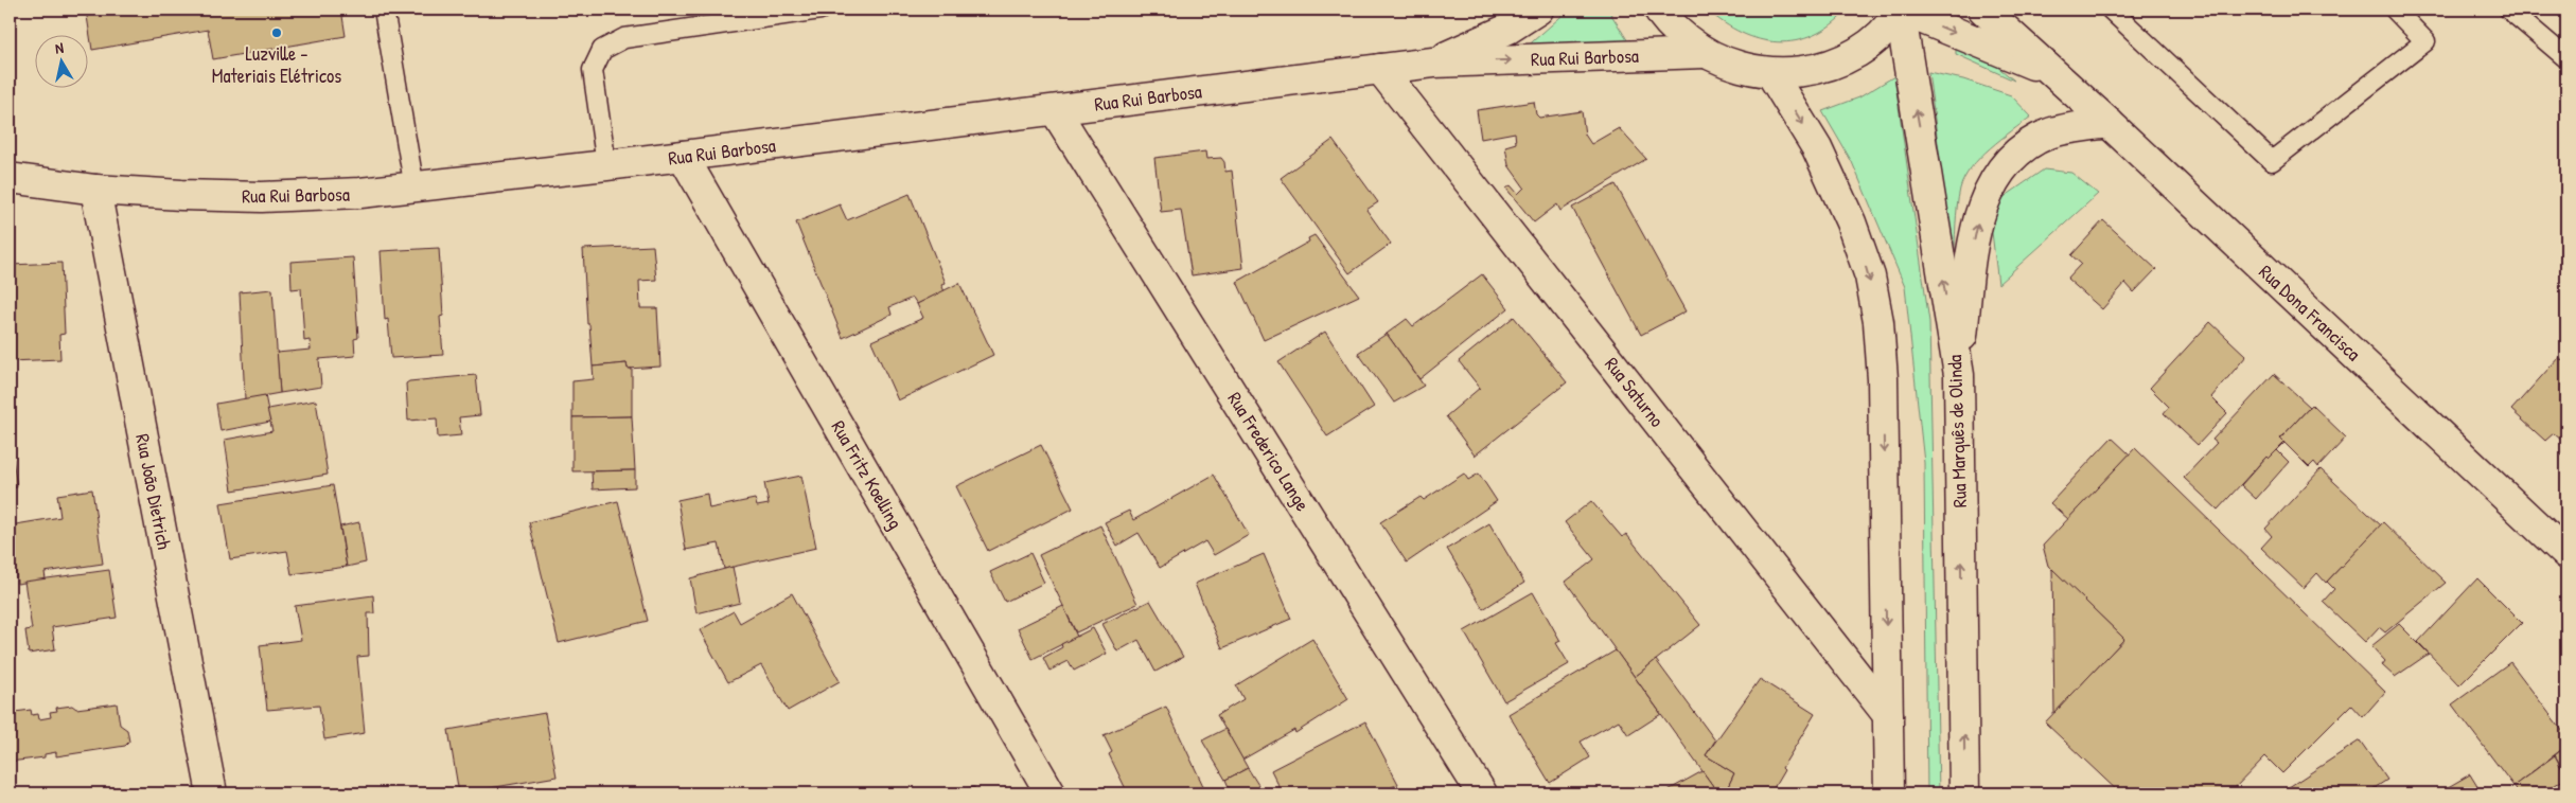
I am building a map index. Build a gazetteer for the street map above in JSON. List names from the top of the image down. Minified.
{"streets":{"main road":["Rua Rui Barbosa","Rua Dona Francisca","Rua Saturno","Rua Marquês de Olinda","Rua Frederico Lange","Rua Fritz Koelling","Rua João Dietrich"]},"crossings":[["Rua Rui Barbosa","Rua Saturno"],["Rua Rui Barbosa","Rua Frederico Lange"],["Rua Rui Barbosa","Rua Fritz Koelling"],["Rua Rui Barbosa","Rua João Dietrich"],["Rua Dona Francisca","Rua Marquês de Olinda"]],"places":["Luzville - Materiais Elétricos"],"north":"top"}
